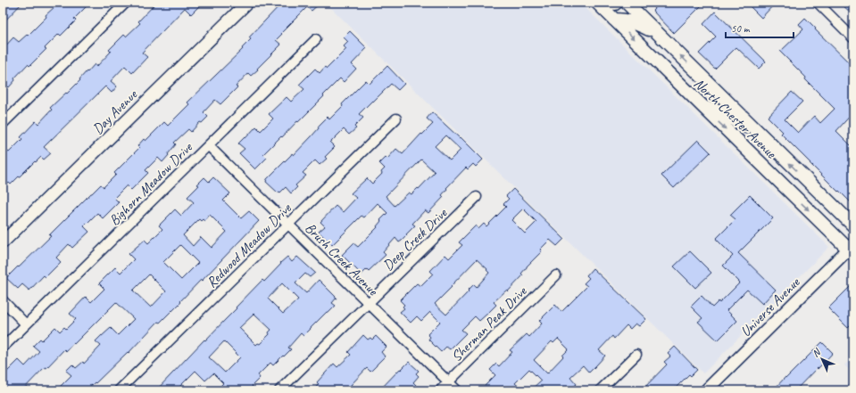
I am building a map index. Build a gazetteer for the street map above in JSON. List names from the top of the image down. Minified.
{"streets":{"main road":["North Chester Avenue"],"street":["Day Avenue","Bighorn Meadow Drive","Deep Creek Drive","Redwood Meadow Drive","Brush Creek Avenue","Universe Avenue","Sherman Peak Drive"]},"crossings":[["North Chester Avenue","Universe Avenue"],["Bighorn Meadow Drive","Brush Creek Avenue"],["Deep Creek Drive","Brush Creek Avenue"],["Redwood Meadow Drive","Brush Creek Avenue"],["Brush Creek Avenue","Sherman Peak Drive"]],"scale_bar":"50 m","north":"top left"}
